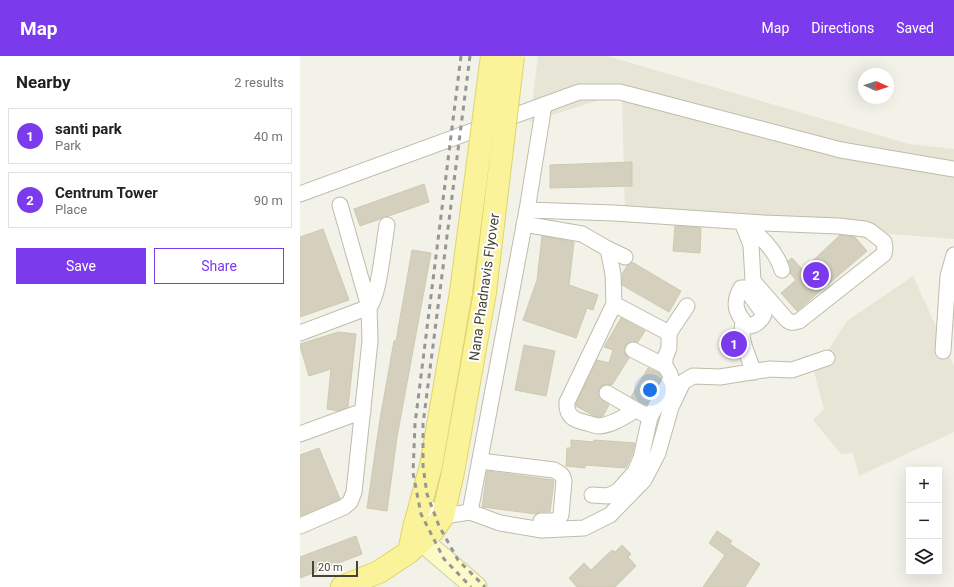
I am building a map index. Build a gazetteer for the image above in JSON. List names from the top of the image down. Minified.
{"streets":{"main road":["Nana Phadnavis Flyover"]},"scale_bar":"20 m","north":"right","page":{"header":"Map","nav":["Map","Directions","Saved"],"heading":["Nearby","2 results"],"list":[{"mark":"1","name":"santi park","note":"Park","value":"40 m"},{"mark":"2","name":"Centrum Tower","note":"Place","value":"90 m"}],"buttons":["Save","Share"],"pins":["2","1"],"map_buttons":["+","−"],"scale":"20 m"}}
